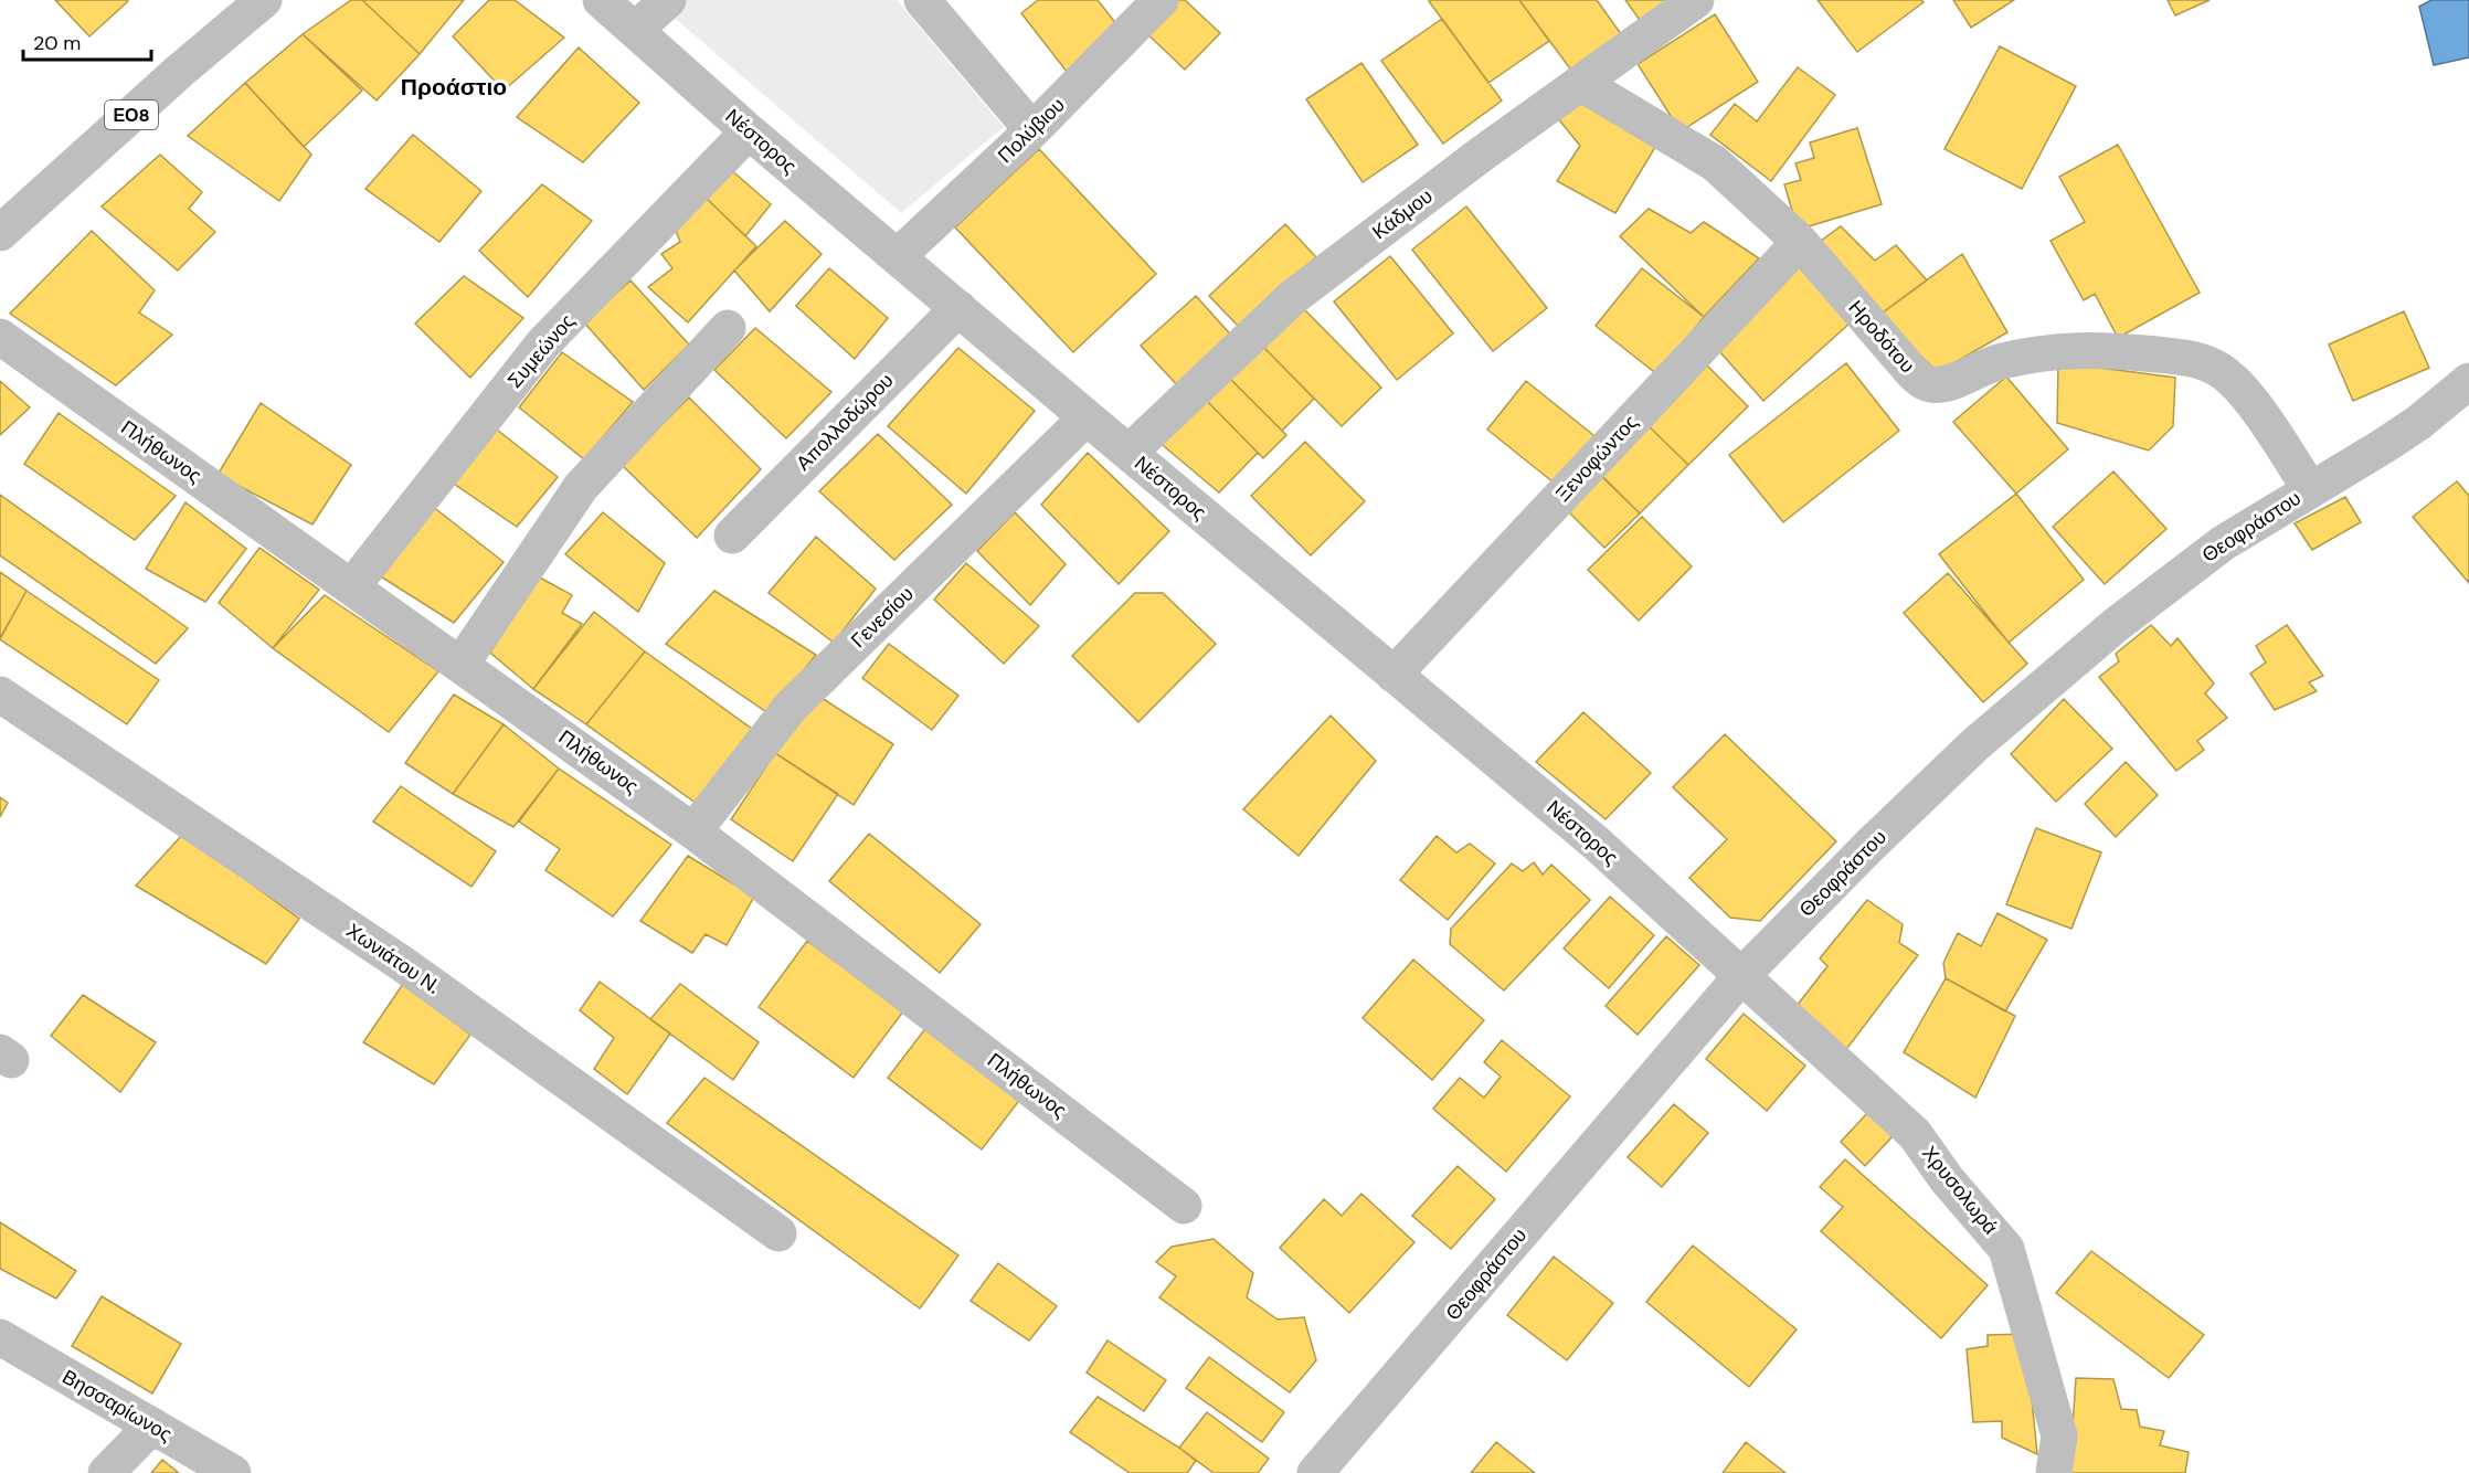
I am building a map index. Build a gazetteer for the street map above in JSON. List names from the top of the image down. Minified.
{"streets":{"street":["ΕΟ8","Πολύβιου","Νέστορος","Κάδμου","Ηροδότου","Συμεώνος","Απολλοδώρου","Πλήθωνος","Ξενοφώντος","Θεοφράστου","Γενεσίου","Χωνιάτου Ν.","Χρυσολωρά","Βησσαρίωνος"]},"crossings":[["Πολύβιου","Νέστορος"],["Νέστορος","Κάδμου"],["Νέστορος","Συμεώνος"],["Νέστορος","Απολλοδώρου"],["Νέστορος","Ξενοφώντος"],["Νέστορος","Θεοφράστου"],["Νέστορος","Γενεσίου"],["Νέστορος","Χρυσολωρά"],["Κάδμου","Ηροδότου"],["Ηροδότου","Ξενοφώντος"],["Ηροδότου","Θεοφράστου"],["Συμεώνος","Πλήθωνος"],["Πλήθωνος","Γενεσίου"],["Θεοφράστου","Χρυσολωρά"]],"districts":["Προάστιο"],"scale_bar":"20 m"}
